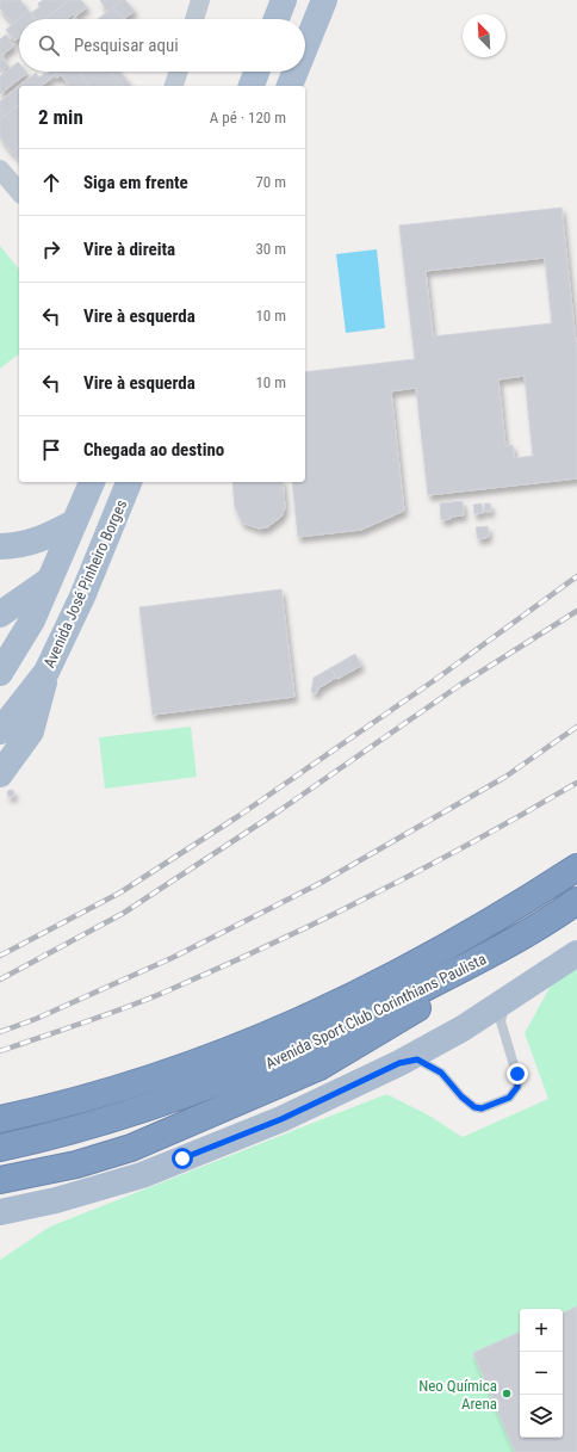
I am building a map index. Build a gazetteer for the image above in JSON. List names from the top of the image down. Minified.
{"streets":{"highway":["Avenida Sport Club Corinthians Paulista"],"main road":["Avenida José Pinheiro Borges"]},"places":["Neo Química Arena"],"north":"top left","page":{"search":"Pesquisar aqui","heading":["2 min","A pé · 120 m"],"list":[["Siga em frente","70 m"],["Vire à direita","30 m"],["Vire à esquerda","10 m"],["Vire à esquerda","10 m"],"Chegada ao destino"],"map_buttons":["+","−"]}}
